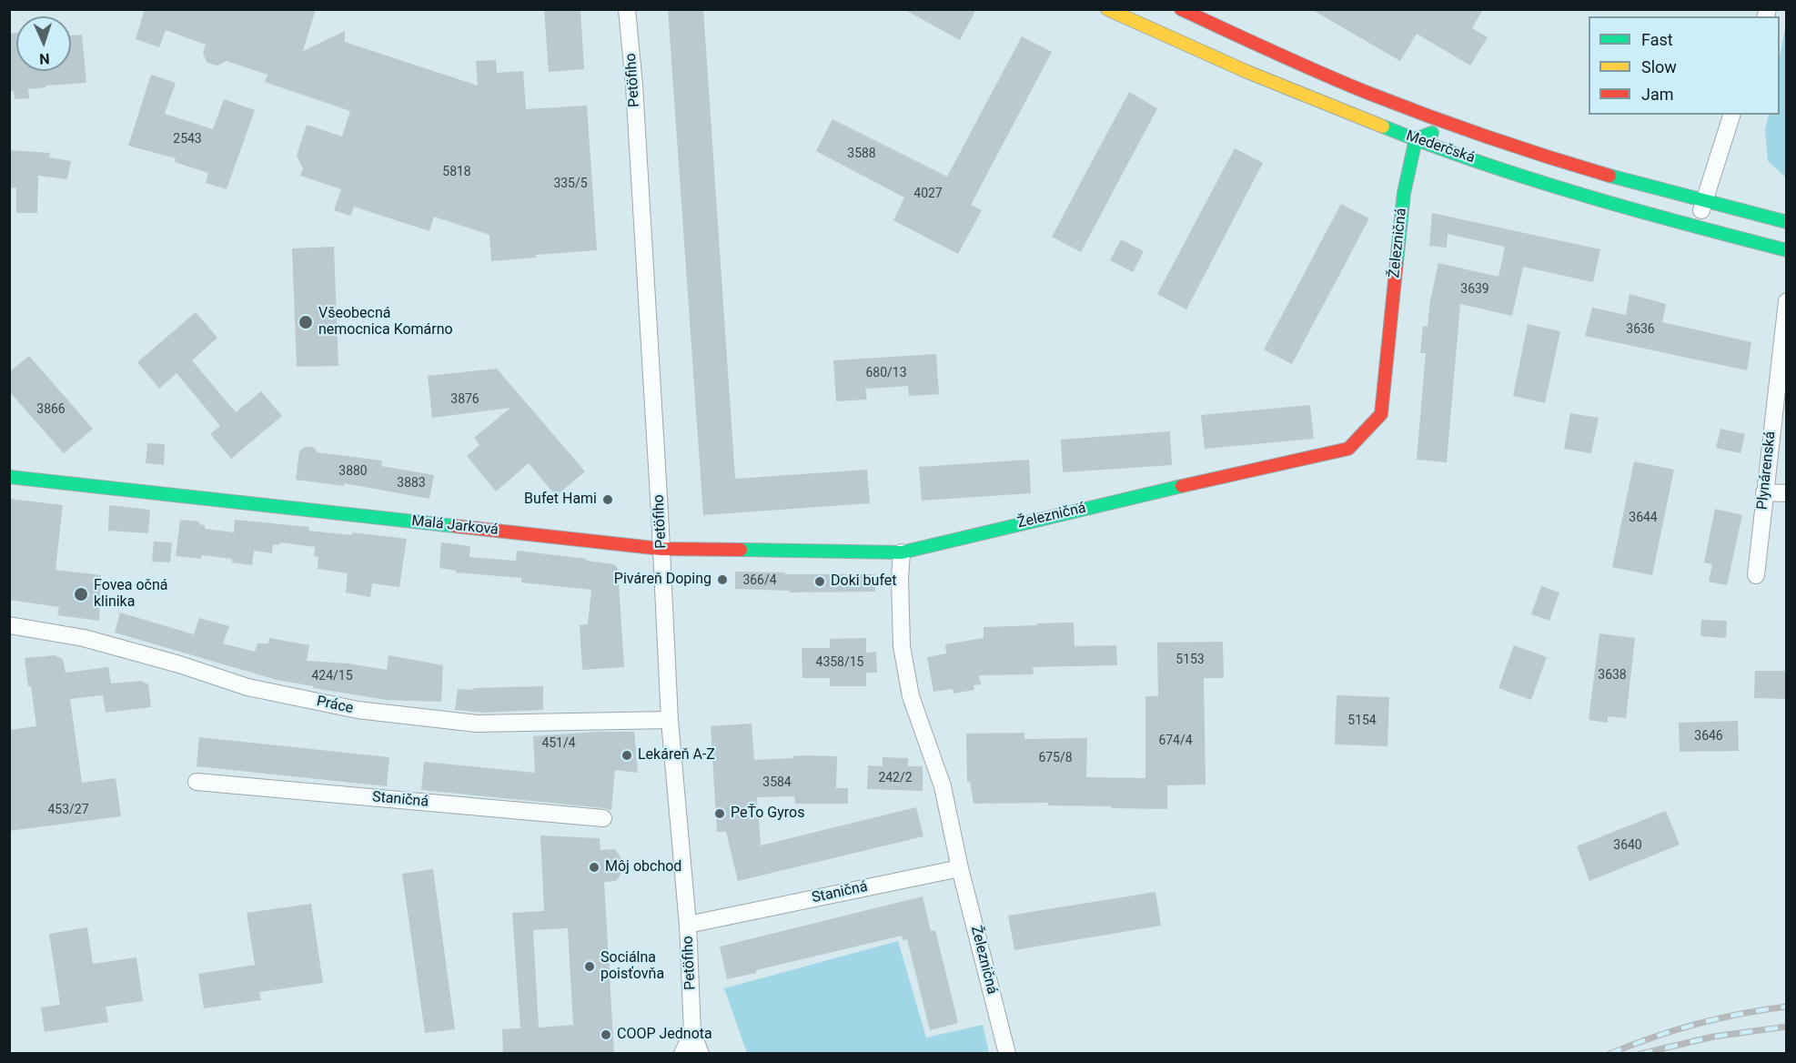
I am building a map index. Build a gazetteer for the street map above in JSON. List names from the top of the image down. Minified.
{"streets":{"street":["Petöfiho","Mederčská","Železničná","Plynárenská","Malá Jarková","Práce","Staničná"]},"crossings":[["Petöfiho","Malá Jarková"],["Petöfiho","Práce"],["Petöfiho","Staničná"],["Mederčská","Železničná"],["Železničná","Malá Jarková"],["Železničná","Staničná"]],"places":["Všeobecná nemocnica Komárno","Bufet Hami","Piváreň Doping","Doki bufet","Fovea očná klinika","Lekáreň A-Z","PeŤo Gyros","Môj obchod","Sociálna poisťovňa","COOP Jednota"],"house_numbers":["2543","3588","5818","335/5","4027","3639","3636","680/13","3876","3866","3880","3883","3644","366/4","5153","4358/15","3638","424/15","5154","3646","674/4","451/4","675/8","242/2","3584","453/27","3640"],"legend":["Fast","Slow","Jam"],"north":"bottom"}
